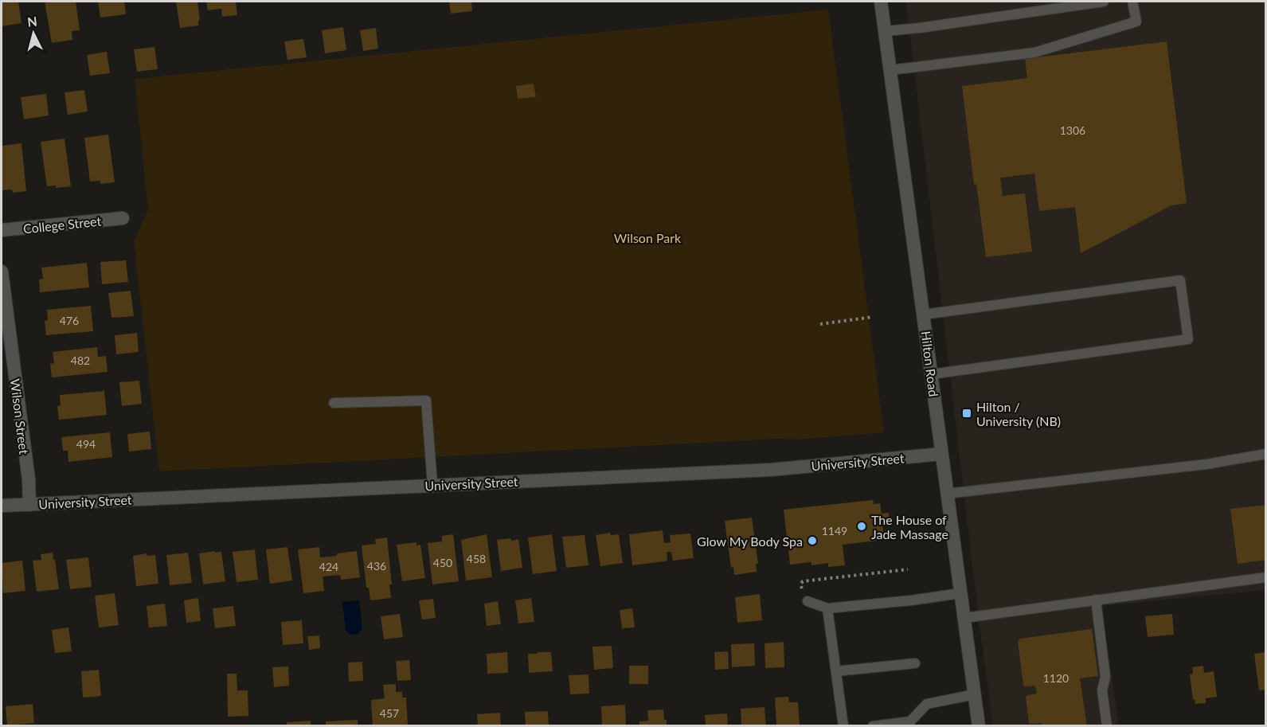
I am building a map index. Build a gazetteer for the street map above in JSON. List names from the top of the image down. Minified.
{"streets":{"street":["College Street","Hilton Road","Wilson Street","University Street"]},"crossings":[["Hilton Road","University Street"],["Wilson Street","University Street"]],"parks":["Wilson Park"],"places":{"transit":["Hilton / University (NB)"],"other":["The House of Jade Massage","Glow My Body Spa"]},"house_numbers":["1306","476","482","494","1149","458","450","436","424","1120","457"],"north":"top"}
